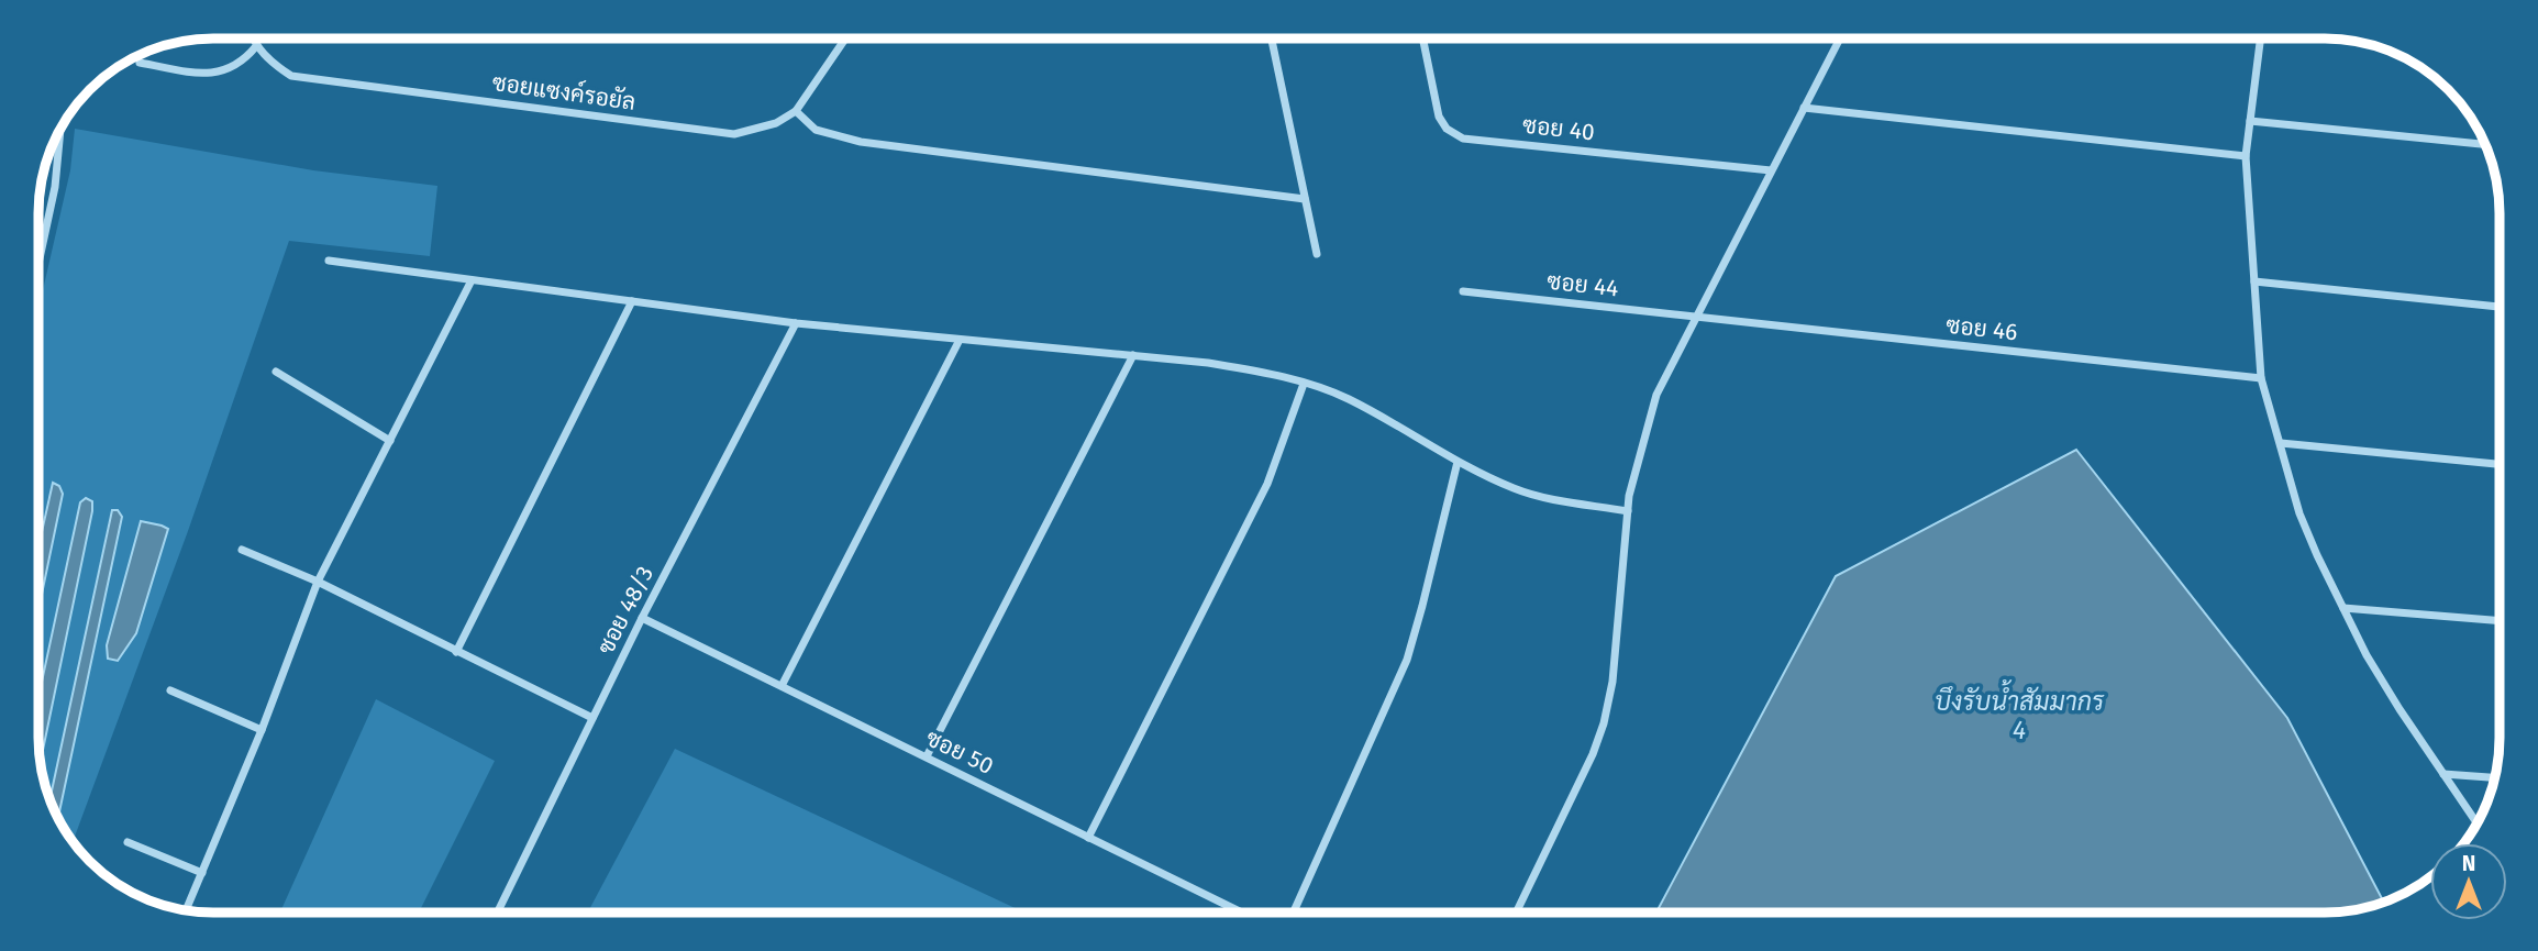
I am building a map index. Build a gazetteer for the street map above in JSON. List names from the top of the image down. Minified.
{"streets":{"street":["ซอยแซงค์รอยัล","ซอย 40","ซอย 44","ซอย 46","ซอย 48/3","ซอย 50"]},"crossings":[["ซอย 44","ซอย 46"],["ซอย 48/3","ซอย 50"]],"water":["บึงรับน้ำสัมมากร 4"],"north":"top"}
